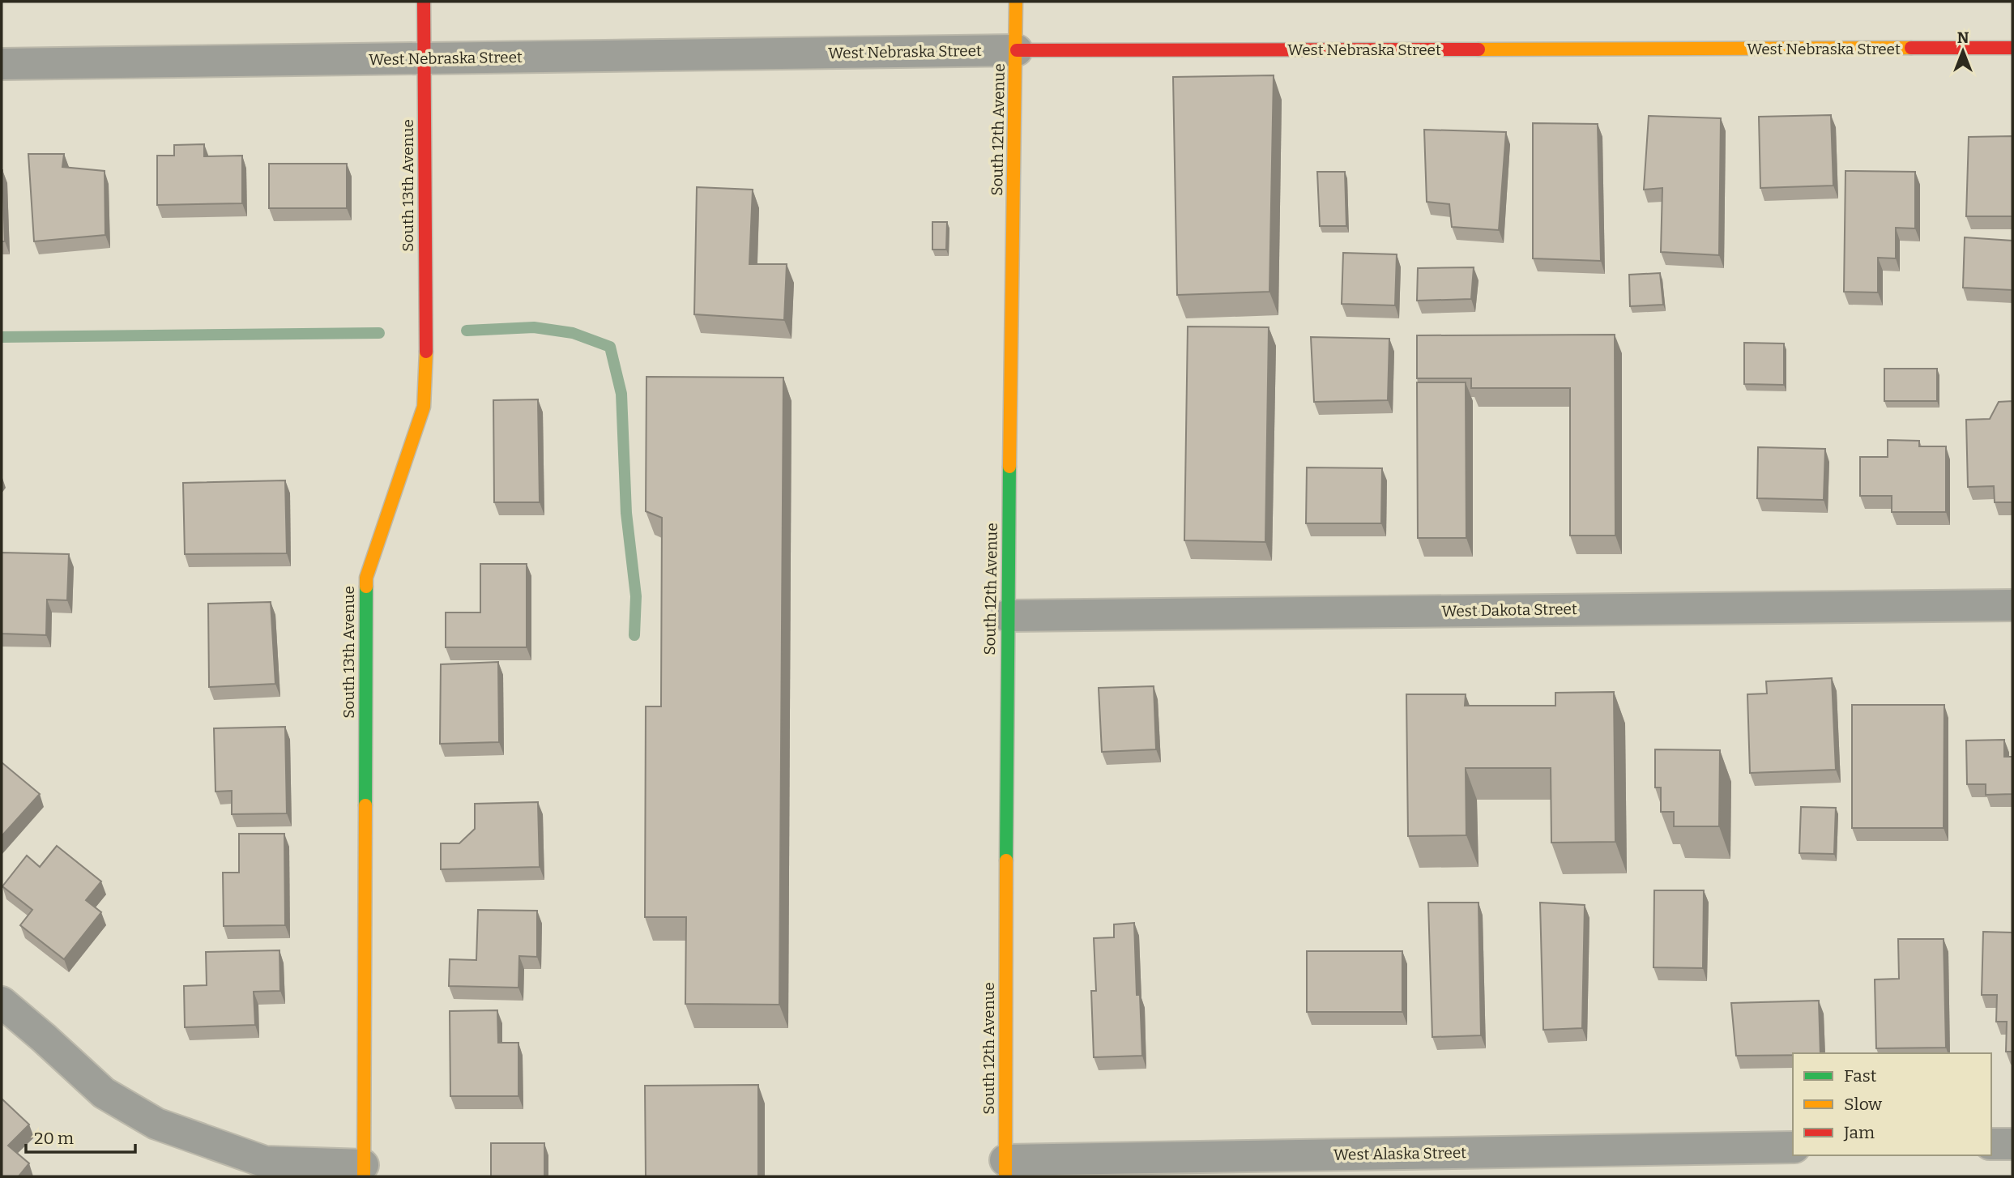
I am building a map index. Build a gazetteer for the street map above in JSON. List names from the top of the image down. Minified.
{"streets":{"street":["West Nebraska Street","South 12th Avenue","South 13th Avenue","West Dakota Street","West Alaska Street"]},"crossings":[["West Nebraska Street","South 12th Avenue"],["West Nebraska Street","South 13th Avenue"],["South 12th Avenue","West Dakota Street"],["South 12th Avenue","West Alaska Street"]],"legend":["Fast","Slow","Jam"],"scale_bar":"20 m","north":"top"}
